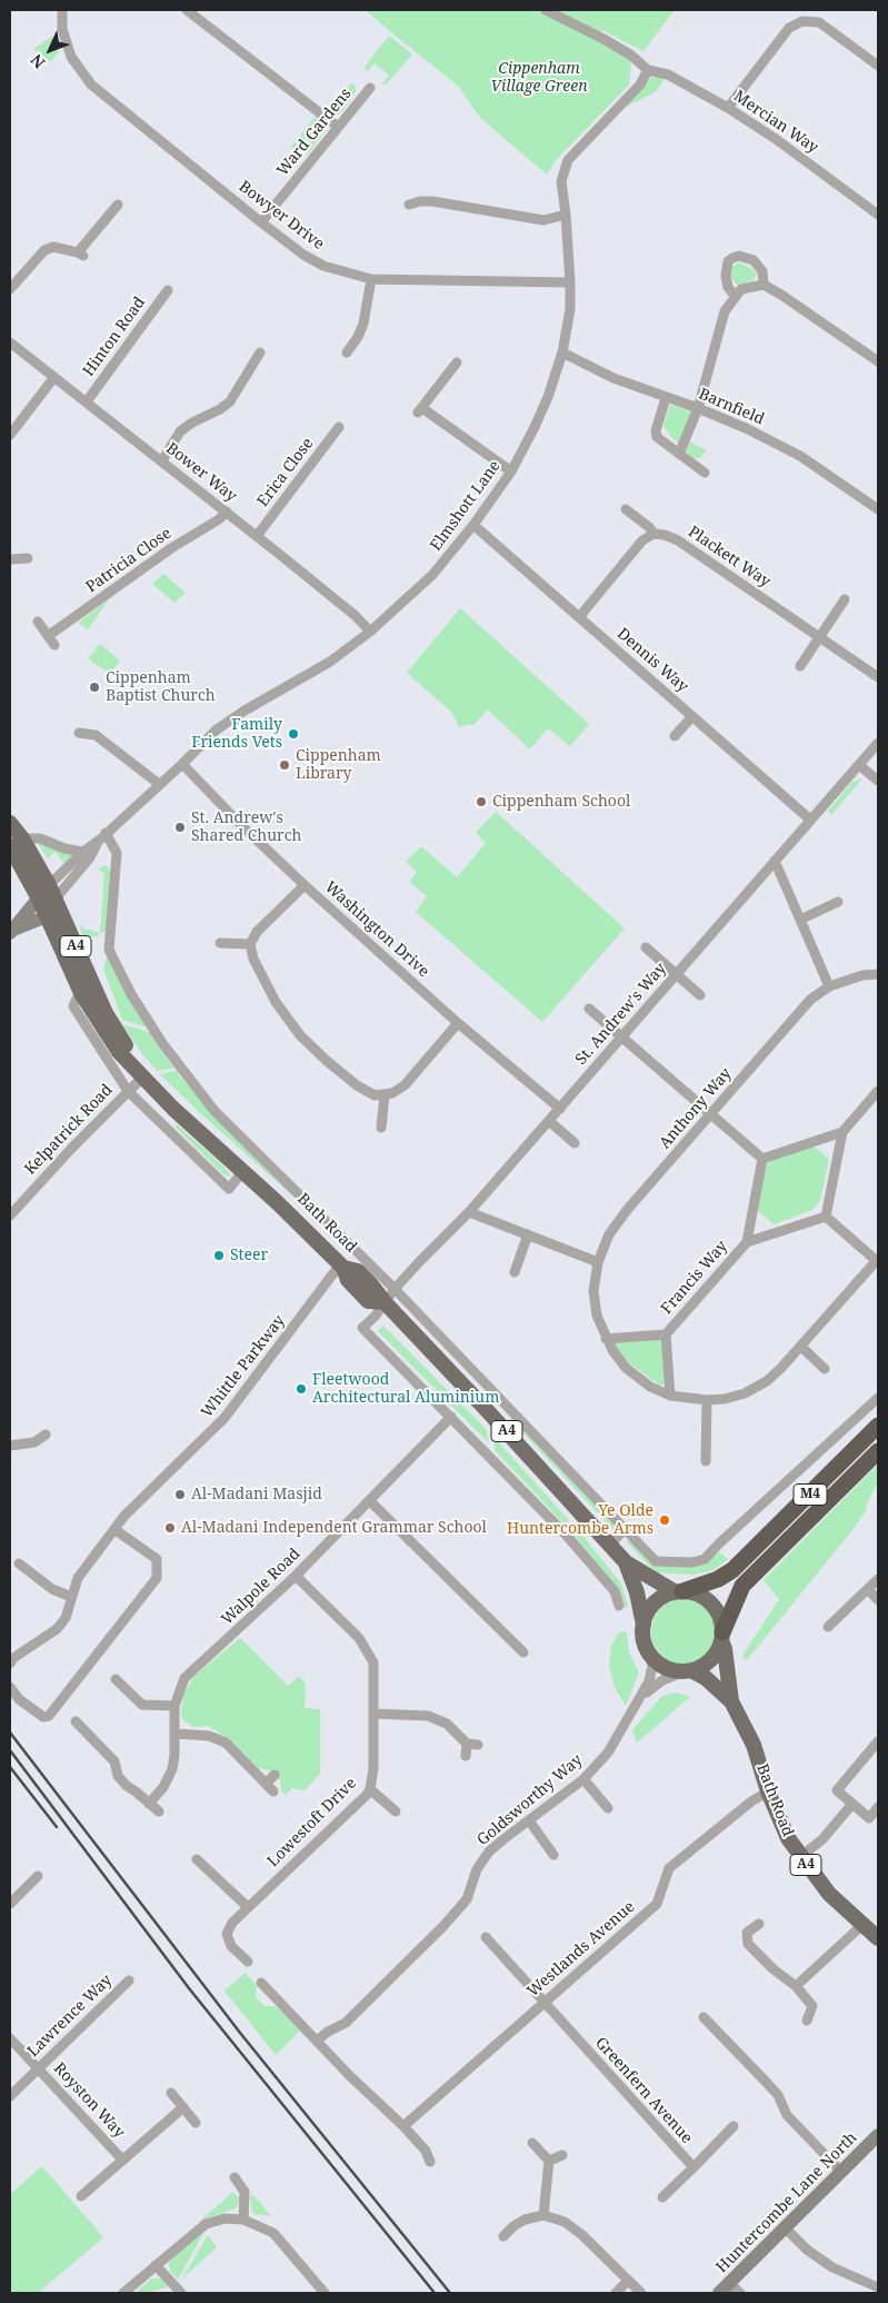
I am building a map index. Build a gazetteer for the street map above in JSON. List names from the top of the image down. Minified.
{"streets":{"highway":["M4"],"main road":["A4","Bath Road"],"street":["Mercian Way","Ward Gardens","Bowyer Drive","Hinton Road","Barnfield","Bower Way","Erica Close","Elmshott Lane","Plackett Way","Patricia Close","Dennis Way","Washington Drive","St. Andrew's Way","Anthony Way","Kelpatrick Road","Francis Way","Whittle Parkway","Walpole Road","Goldsworthy Way","Lowestoft Drive","Westlands Avenue","Lawrence Way","Greenfern Avenue","Royston Way","Huntercombe Lane North"]},"crossings":[["Mercian Way","Elmshott Lane"],["Ward Gardens","Bowyer Drive"],["Bowyer Drive","Elmshott Lane"],["Hinton Road","Bower Way"],["Barnfield","Elmshott Lane"],["Bower Way","Erica Close"],["Bower Way","Elmshott Lane"],["Bower Way","Patricia Close"],["Elmshott Lane","Dennis Way"],["Elmshott Lane","Washington Drive"],["Elmshott Lane","Bath Road"],["Dennis Way","St. Andrew's Way"],["Washington Drive","St. Andrew's Way"],["St. Andrew's Way","Bath Road"],["St. Andrew's Way","Walpole Road"],["Kelpatrick Road","Bath Road"],["Bath Road","Whittle Parkway"],["Bath Road","M4"],["Bath Road","Goldsworthy Way"],["Bath Road","Westlands Avenue"],["M4","Goldsworthy Way"],["Walpole Road","Lowestoft Drive"],["Westlands Avenue","Greenfern Avenue"],["Lawrence Way","Royston Way"]],"parks":["Cippenham Village Green"],"places":["Cippenham Baptist Church","Family Friends Vets","Cippenham Library","Cippenham School","St. Andrew's Shared Church","Steer","Fleetwood Architectural Aluminium","Al-Madani Masjid","Ye Olde Huntercombe Arms","Al-Madani Independent Grammar School"],"north":"bottom left"}
